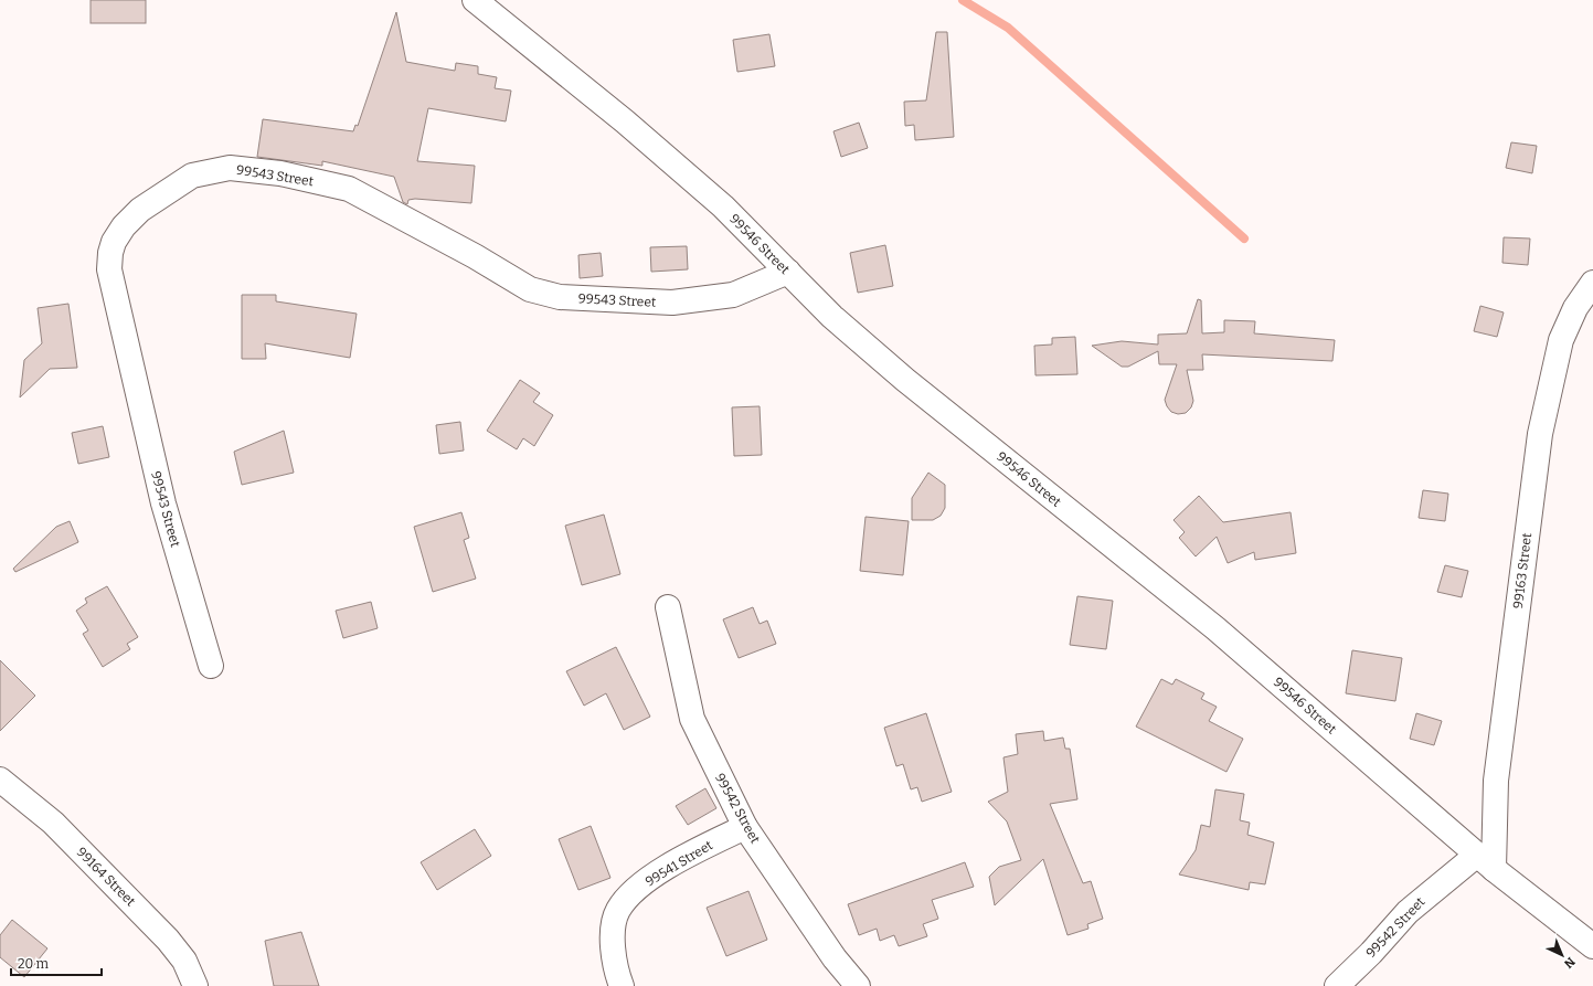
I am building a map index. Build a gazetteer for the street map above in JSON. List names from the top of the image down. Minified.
{"streets":{"street":["99543 Street","99546 Street","99163 Street","99542 Street","99541 Street","99164 Street"]},"crossings":[["99543 Street","99546 Street"],["99546 Street","99163 Street"],["99546 Street","99542 Street"],["99163 Street","99542 Street"],["99542 Street","99541 Street"]],"scale_bar":"20 m","north":"bottom right"}
